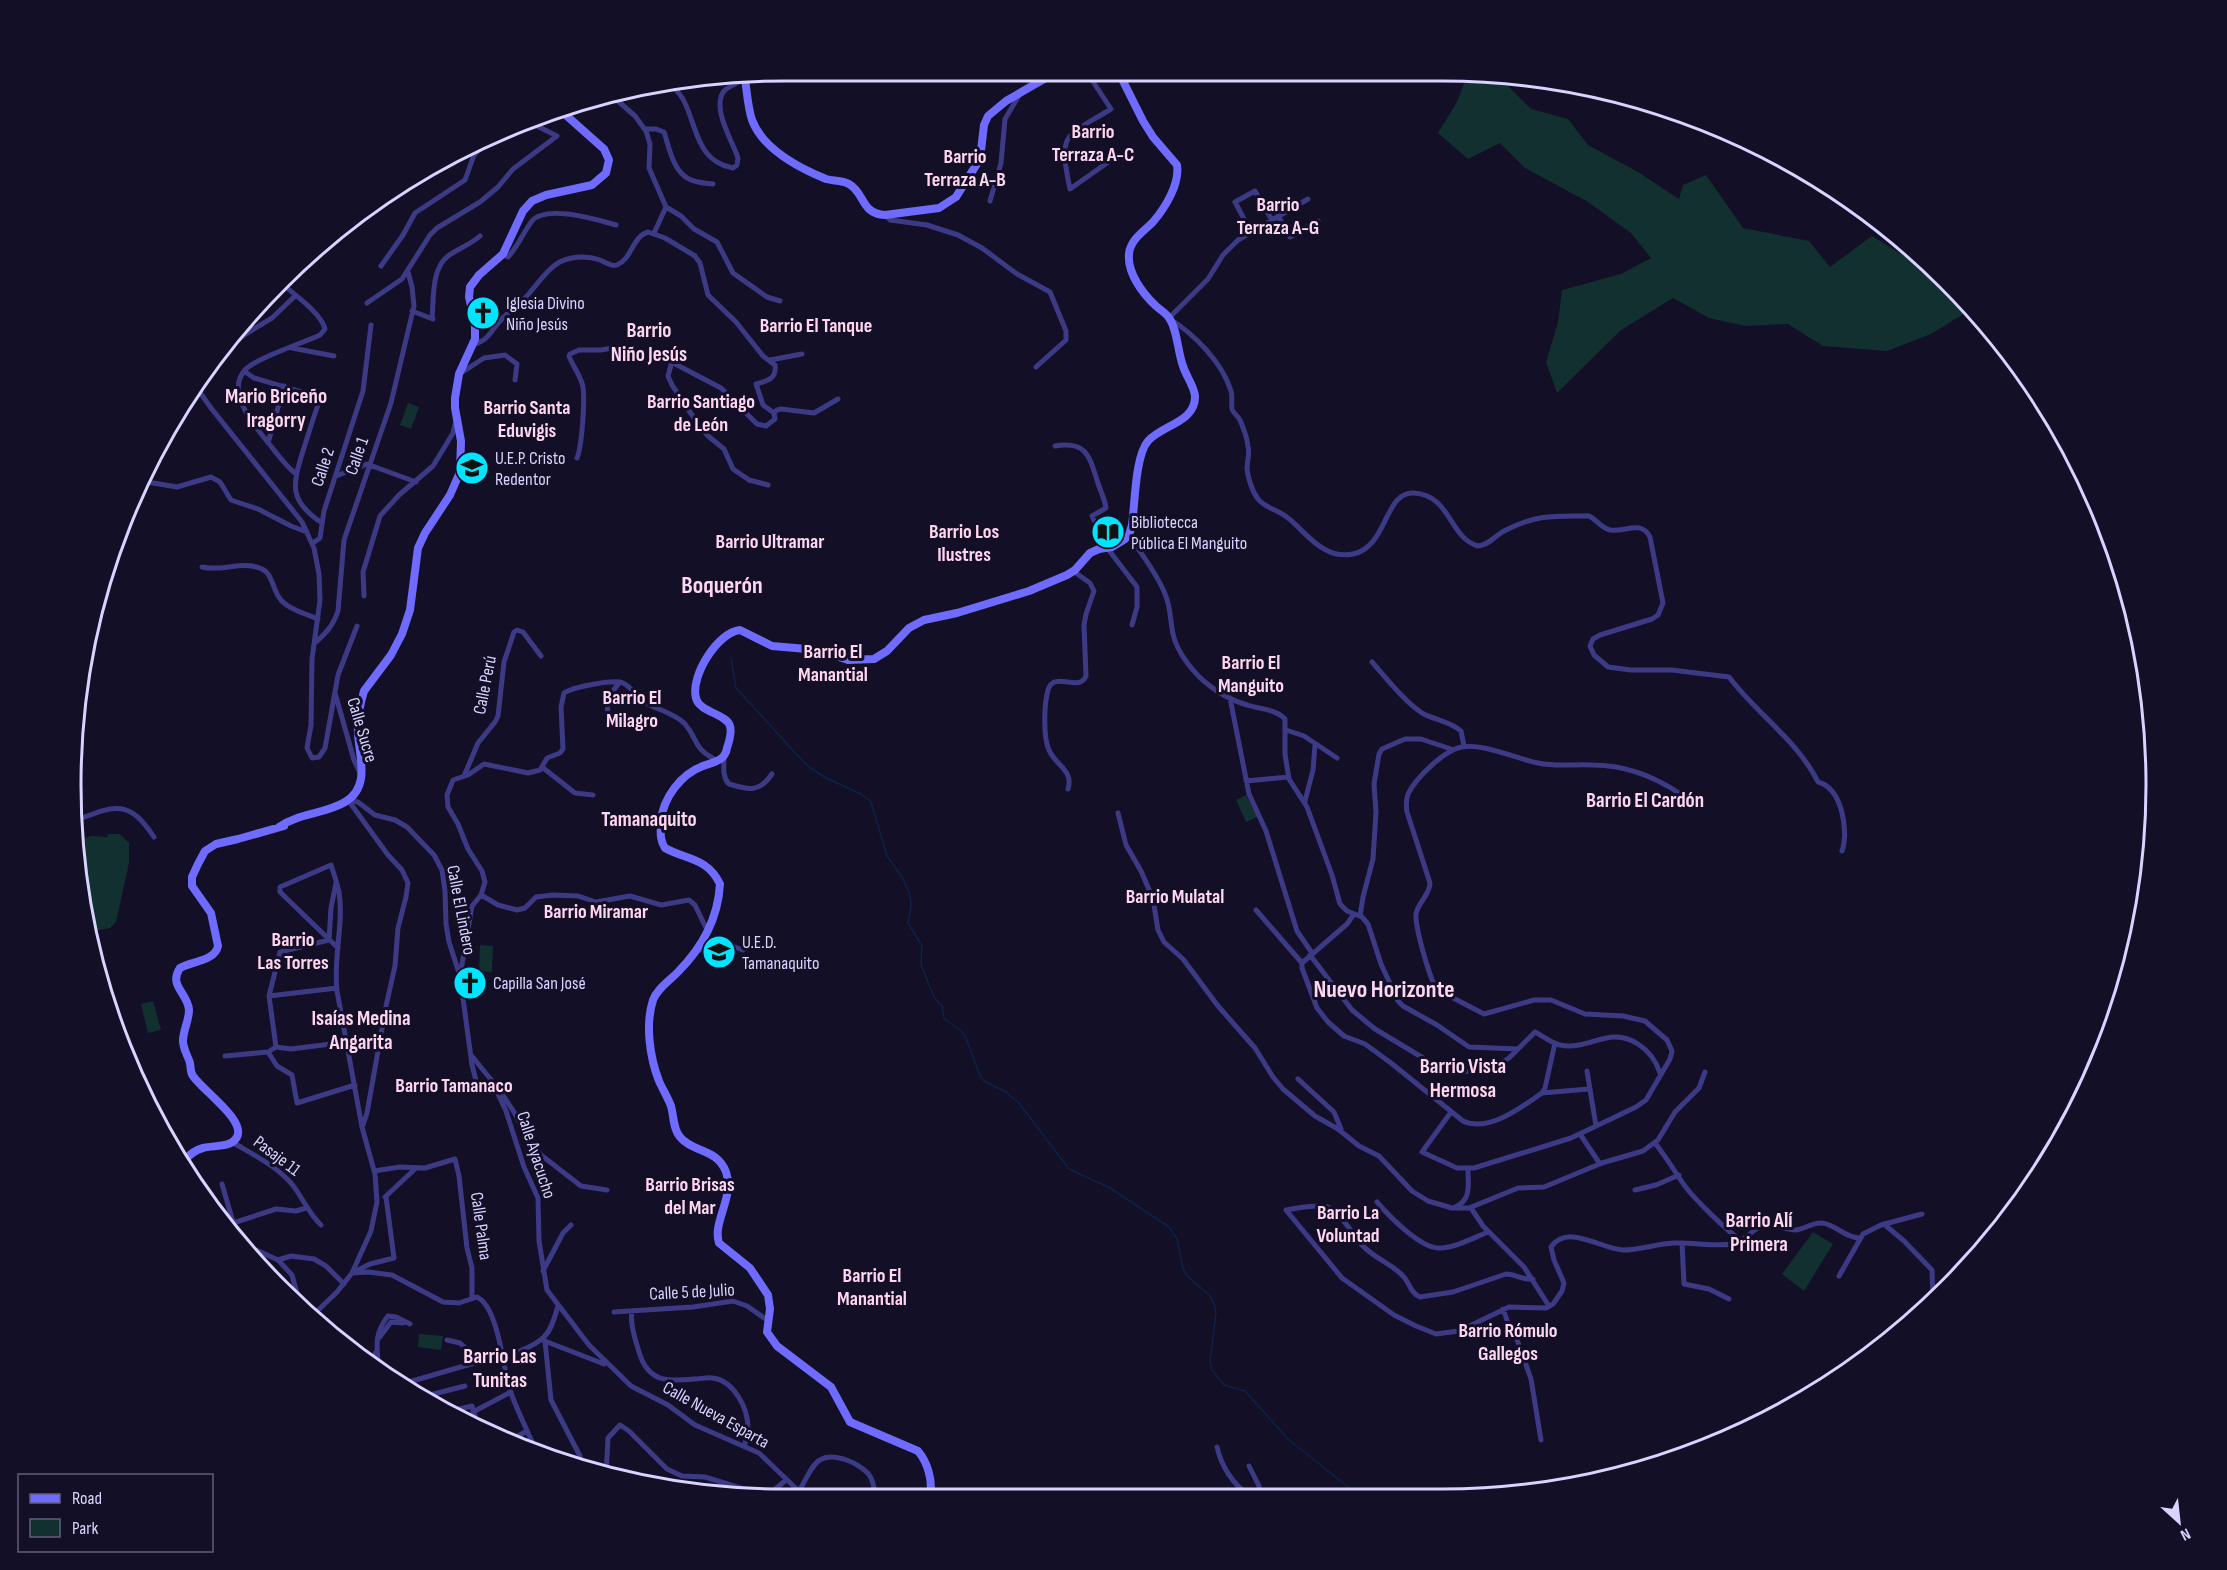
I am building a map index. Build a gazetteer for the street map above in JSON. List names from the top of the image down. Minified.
{"streets":{"street":["Calle 1","Calle 2","Calle Perú","Calle Sucre","Calle El Lindero","Calle Ayacucho","Pasaje 11","Calle Palma","Calle 5 de Julio","Calle Nueva Esparta"]},"crossings":[["Calle Ayacucho","Calle Nueva Esparta"]],"districts":["Barrio Terraza A-C","Barrio Terraza A-B","Barrio Terraza A-G","Barrio El Tanque","Barrio Niño Jesús","Mario Briceño Iragorry","Barrio Santiago de León","Barrio Santa Eduvigis","Barrio Los Ilustres","Barrio Ultramar","Boquerón","Barrio El Manantial","Barrio El Manguito","Barrio El Milagro","Barrio El Cardón","Tamanaquito","Barrio Mulatal","Barrio Miramar","Barrio Las Torres","Nuevo Horizonte","Isaías Medina Angarita","Barrio Vista Hermosa","Barrio Tamanaco","Barrio Brisas del Mar","Barrio La Voluntad","Barrio Alí Primera","Barrio El Manantial","Barrio Rómulo Gallegos","Barrio Las Tunitas"],"places":{"church":["Iglesia Divino Niño Jesús","Capilla San José"],"school or university":["U.E.P. Cristo Redentor","U.E.D. Tamanaquito"],"library":["Bibliotecca Pública El Manguito"]},"legend":["Road","Park"],"north":"bottom right"}
